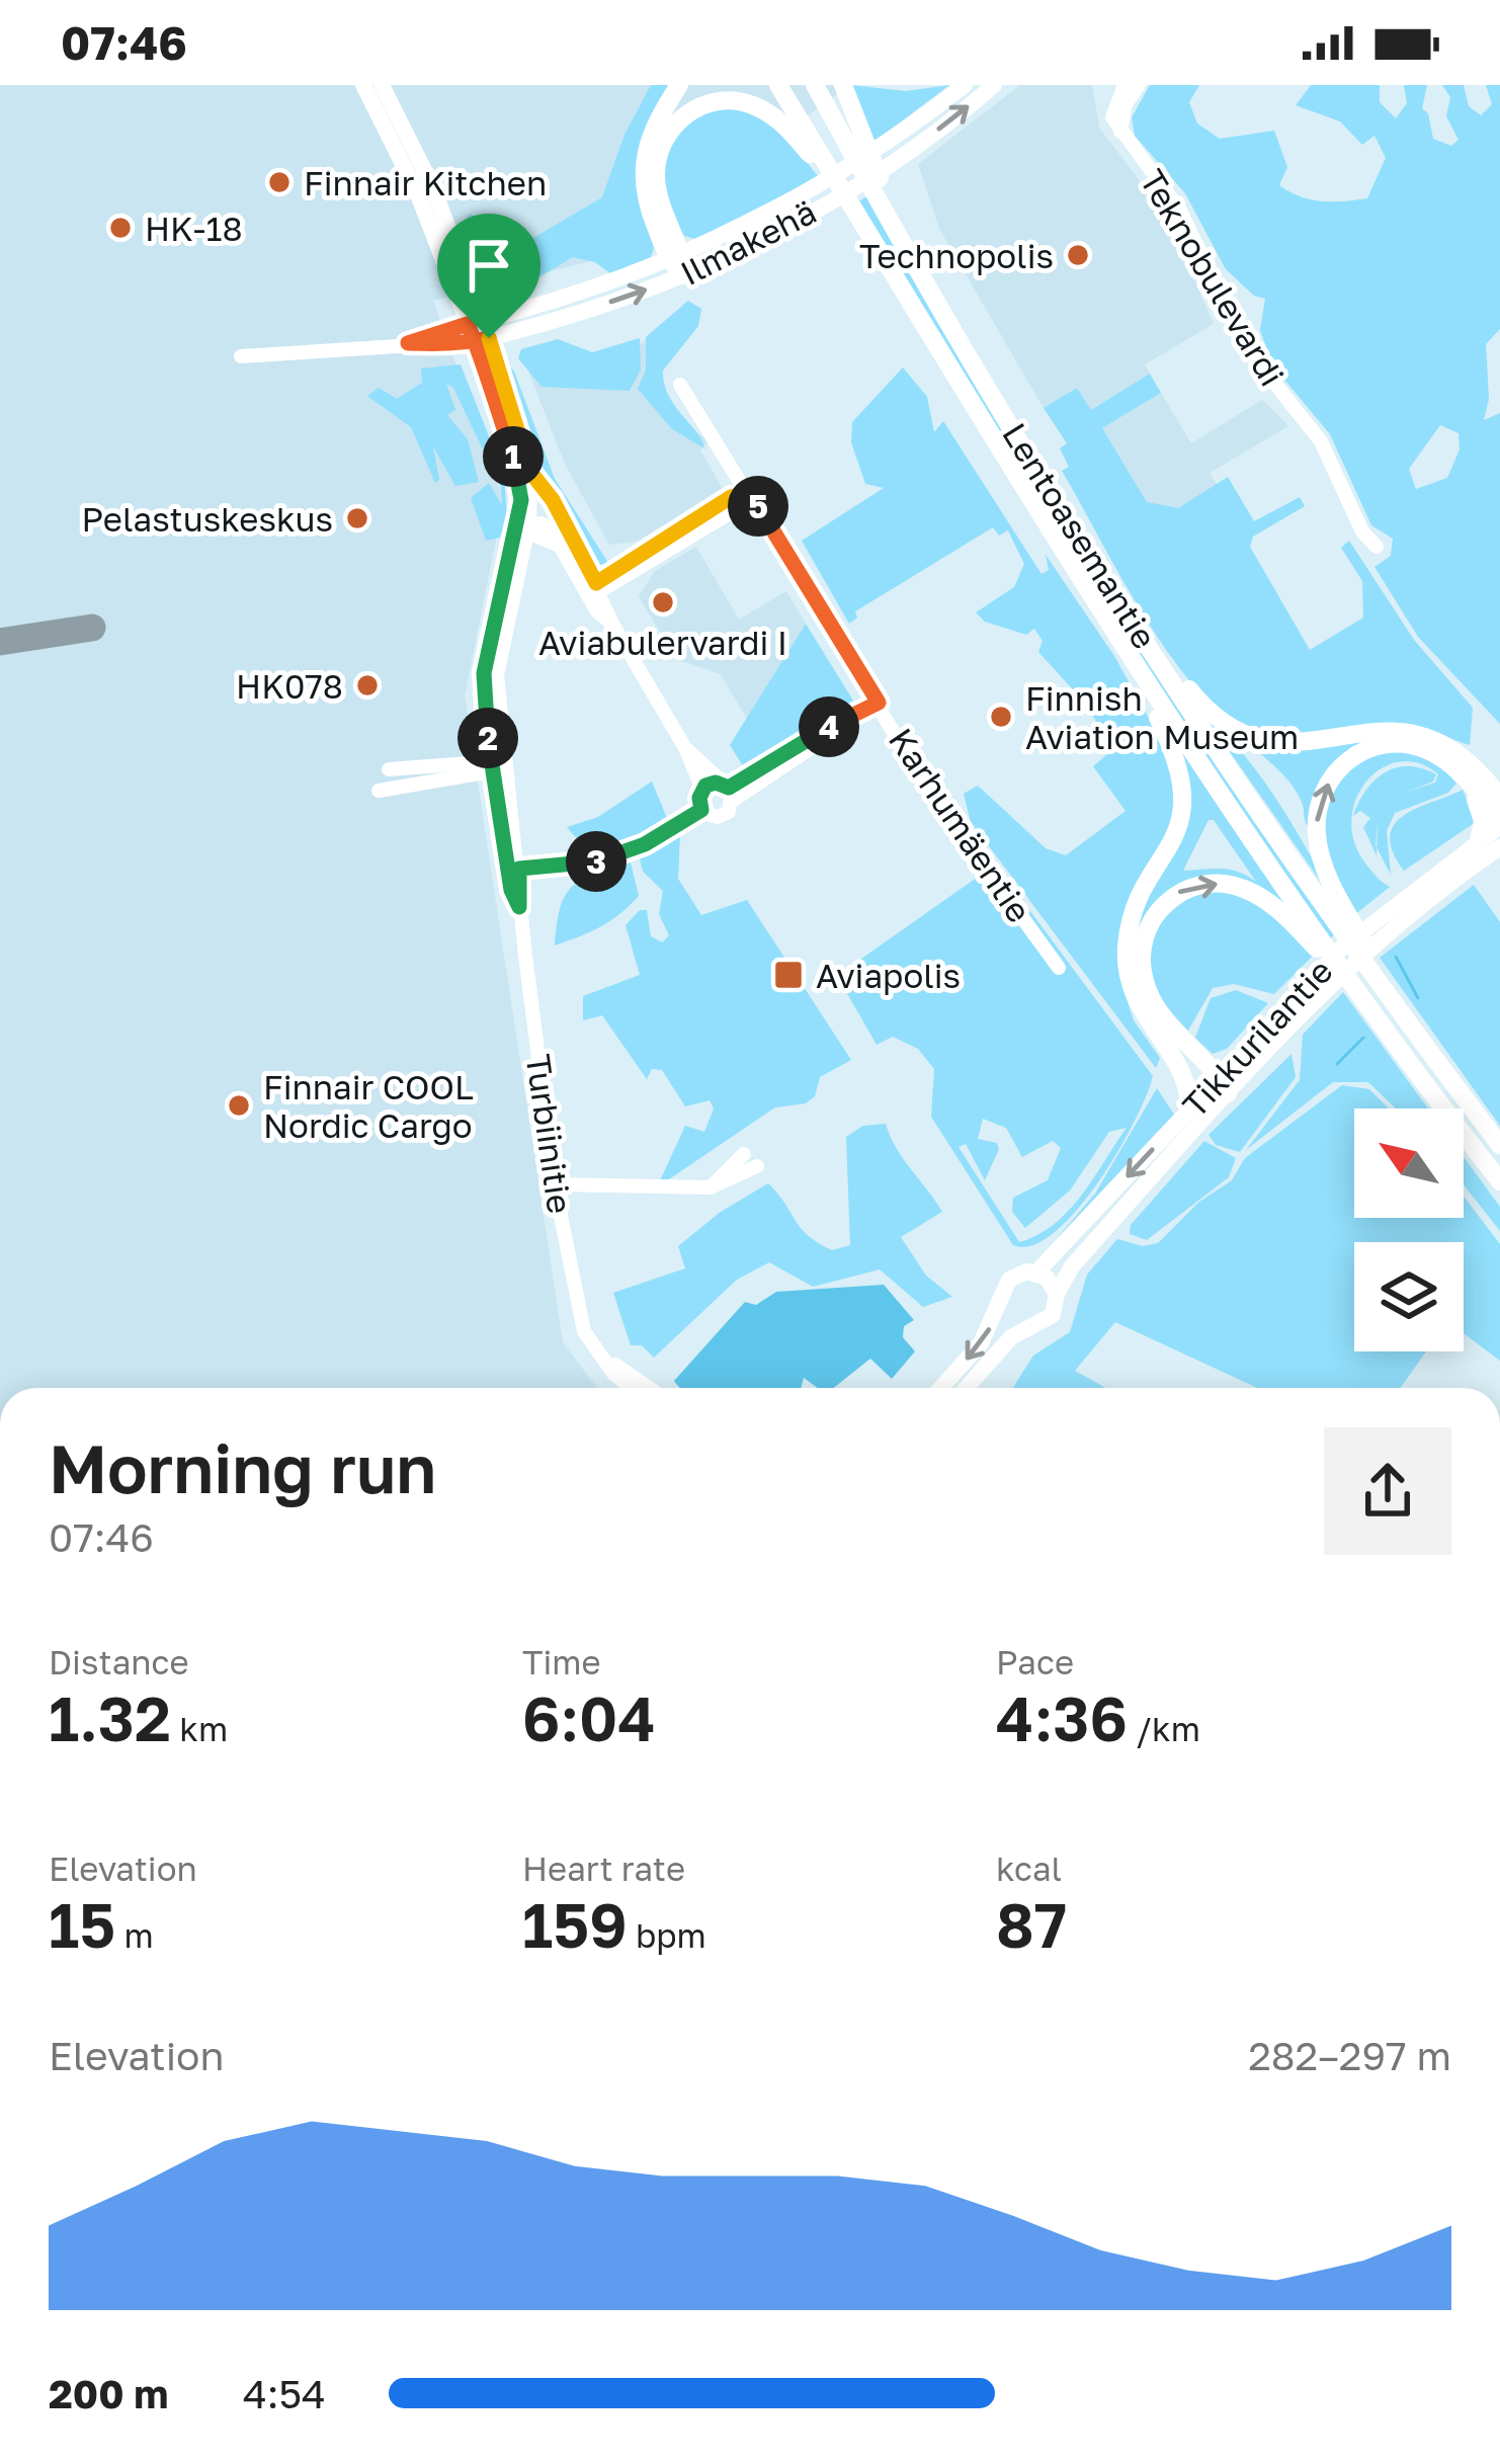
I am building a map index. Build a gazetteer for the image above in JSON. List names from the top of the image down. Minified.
{"streets":{"highway":["Lentoasemantie"],"main road":["Ilmakehä","Tikkurilantie"],"street":["Teknobulevardi","Karhumäentie","Turbiinitie"]},"places":{"other":["Finnair Kitchen","HK-18","Technopolis","Pelastuskeskus","Aviabulervardi I","HK078","Finnish Aviation Museum","Finnair COOL Nordic Cargo"],"transit":["Aviapolis"]},"north":"top left","page":{"status":"07:46","pins":["1","5","4","2","3"],"heading":["Morning run","07:46"],"stats":[["Distance","1.32 km"],["Time","6:04"],["Pace","4:36 /km"],["Elevation","15 m"],["Heart rate","159 bpm"],["kcal","87"]],"chart":["Elevation","282–297 m"],"list":[{"name":"200 m","note":"4:54"}]}}
